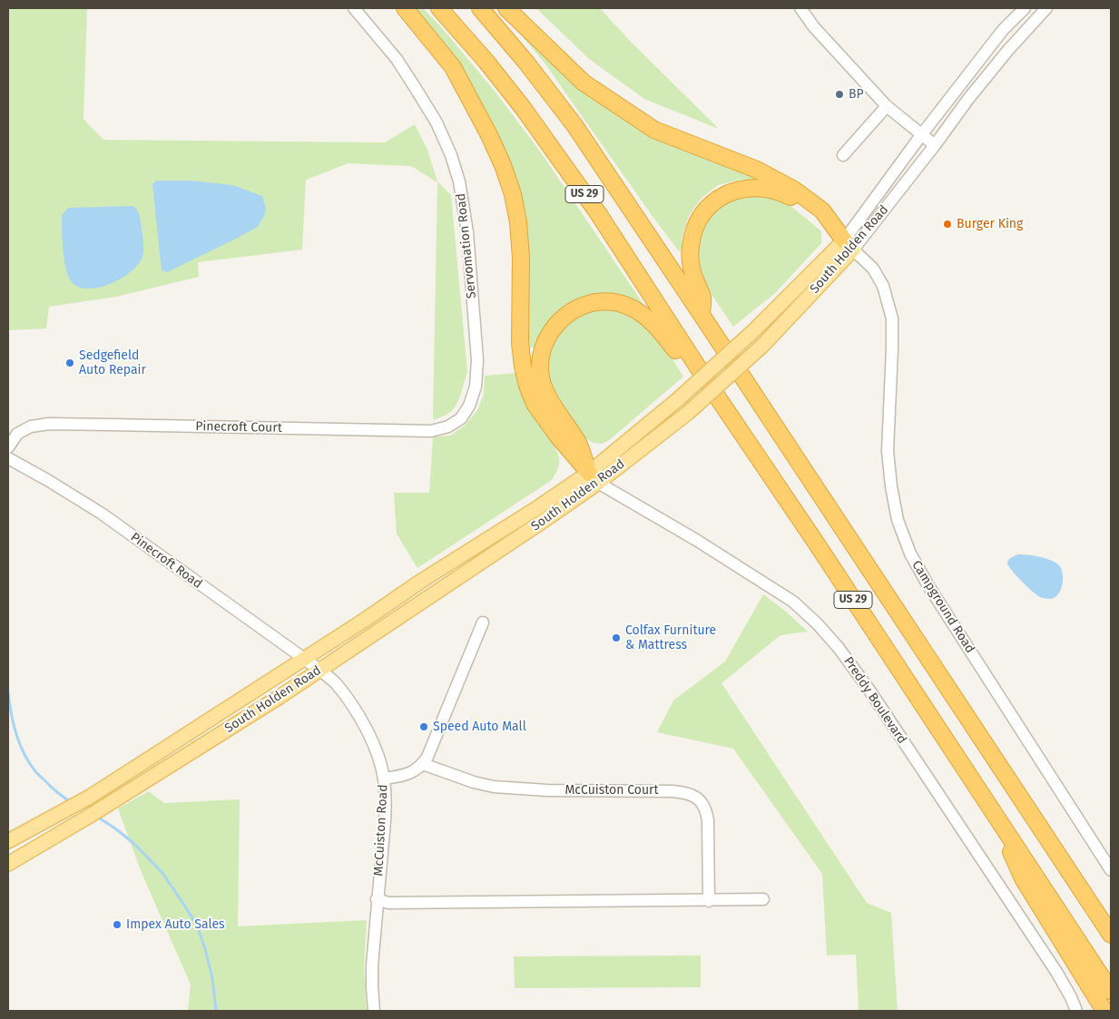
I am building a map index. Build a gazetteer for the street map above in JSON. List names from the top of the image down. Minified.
{"streets":{"highway":["US 29"],"main road":["South Holden Road"],"street":["Servomation Road","Pinecroft Court","Pinecroft Road","Campground Road","Preddy Boulevard","McCuiston Court","McCuiston Road"]},"crossings":[["Servomation Road","Pinecroft Court"],["South Holden Road","Pinecroft Road"],["South Holden Road","Campground Road"],["South Holden Road","Preddy Boulevard"],["South Holden Road","McCuiston Road"],["Pinecroft Road","McCuiston Road"]],"places":["BP","Burger King","Sedgefield Auto Repair","Colfax Furniture & Mattress","Speed Auto Mall","Impex Auto Sales"]}
